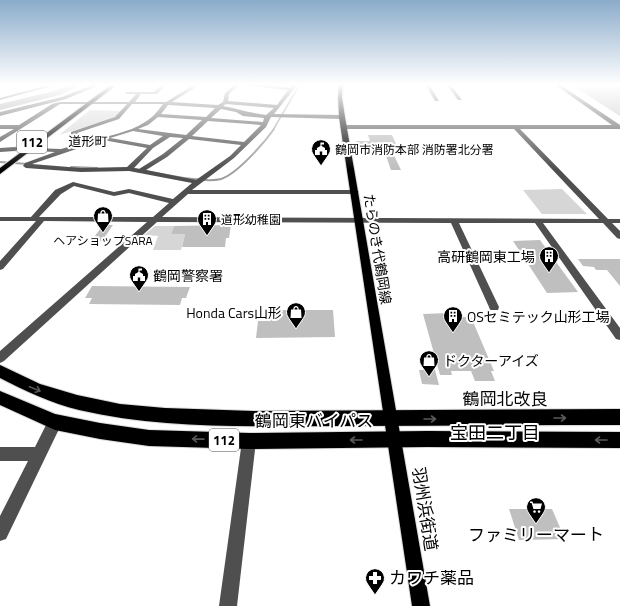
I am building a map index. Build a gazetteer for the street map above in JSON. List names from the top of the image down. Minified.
{"streets":{"highway":["112","鶴岡北改良","鶴岡東バイパス"],"main road":["たらのき代鶴岡線","羽州浜街道"]},"crossings":[["112","鶴岡東バイパス"],["112","羽州浜街道"],["たらのき代鶴岡線","鶴岡北改良"],["たらのき代鶴岡線","鶴岡東バイパス"],["たらのき代鶴岡線","羽州浜街道"],["鶴岡北改良","鶴岡東バイパス"],["鶴岡北改良","羽州浜街道"],["鶴岡東バイパス","羽州浜街道"]],"districts":["道形町","宝田二丁目"],"places":{"public building":["鶴岡市消防本部 消防署北分署","鶴岡警察署"],"shop":["ヘアショップSARA","Honda Cars山形","ドクターアイズ"],"building":["道形幼稚園","高研鶴岡東工場","OSセミテック山形工場"],"supermarket":["ファミリーマート"],"pharmacy":["カワチ薬品"]}}
